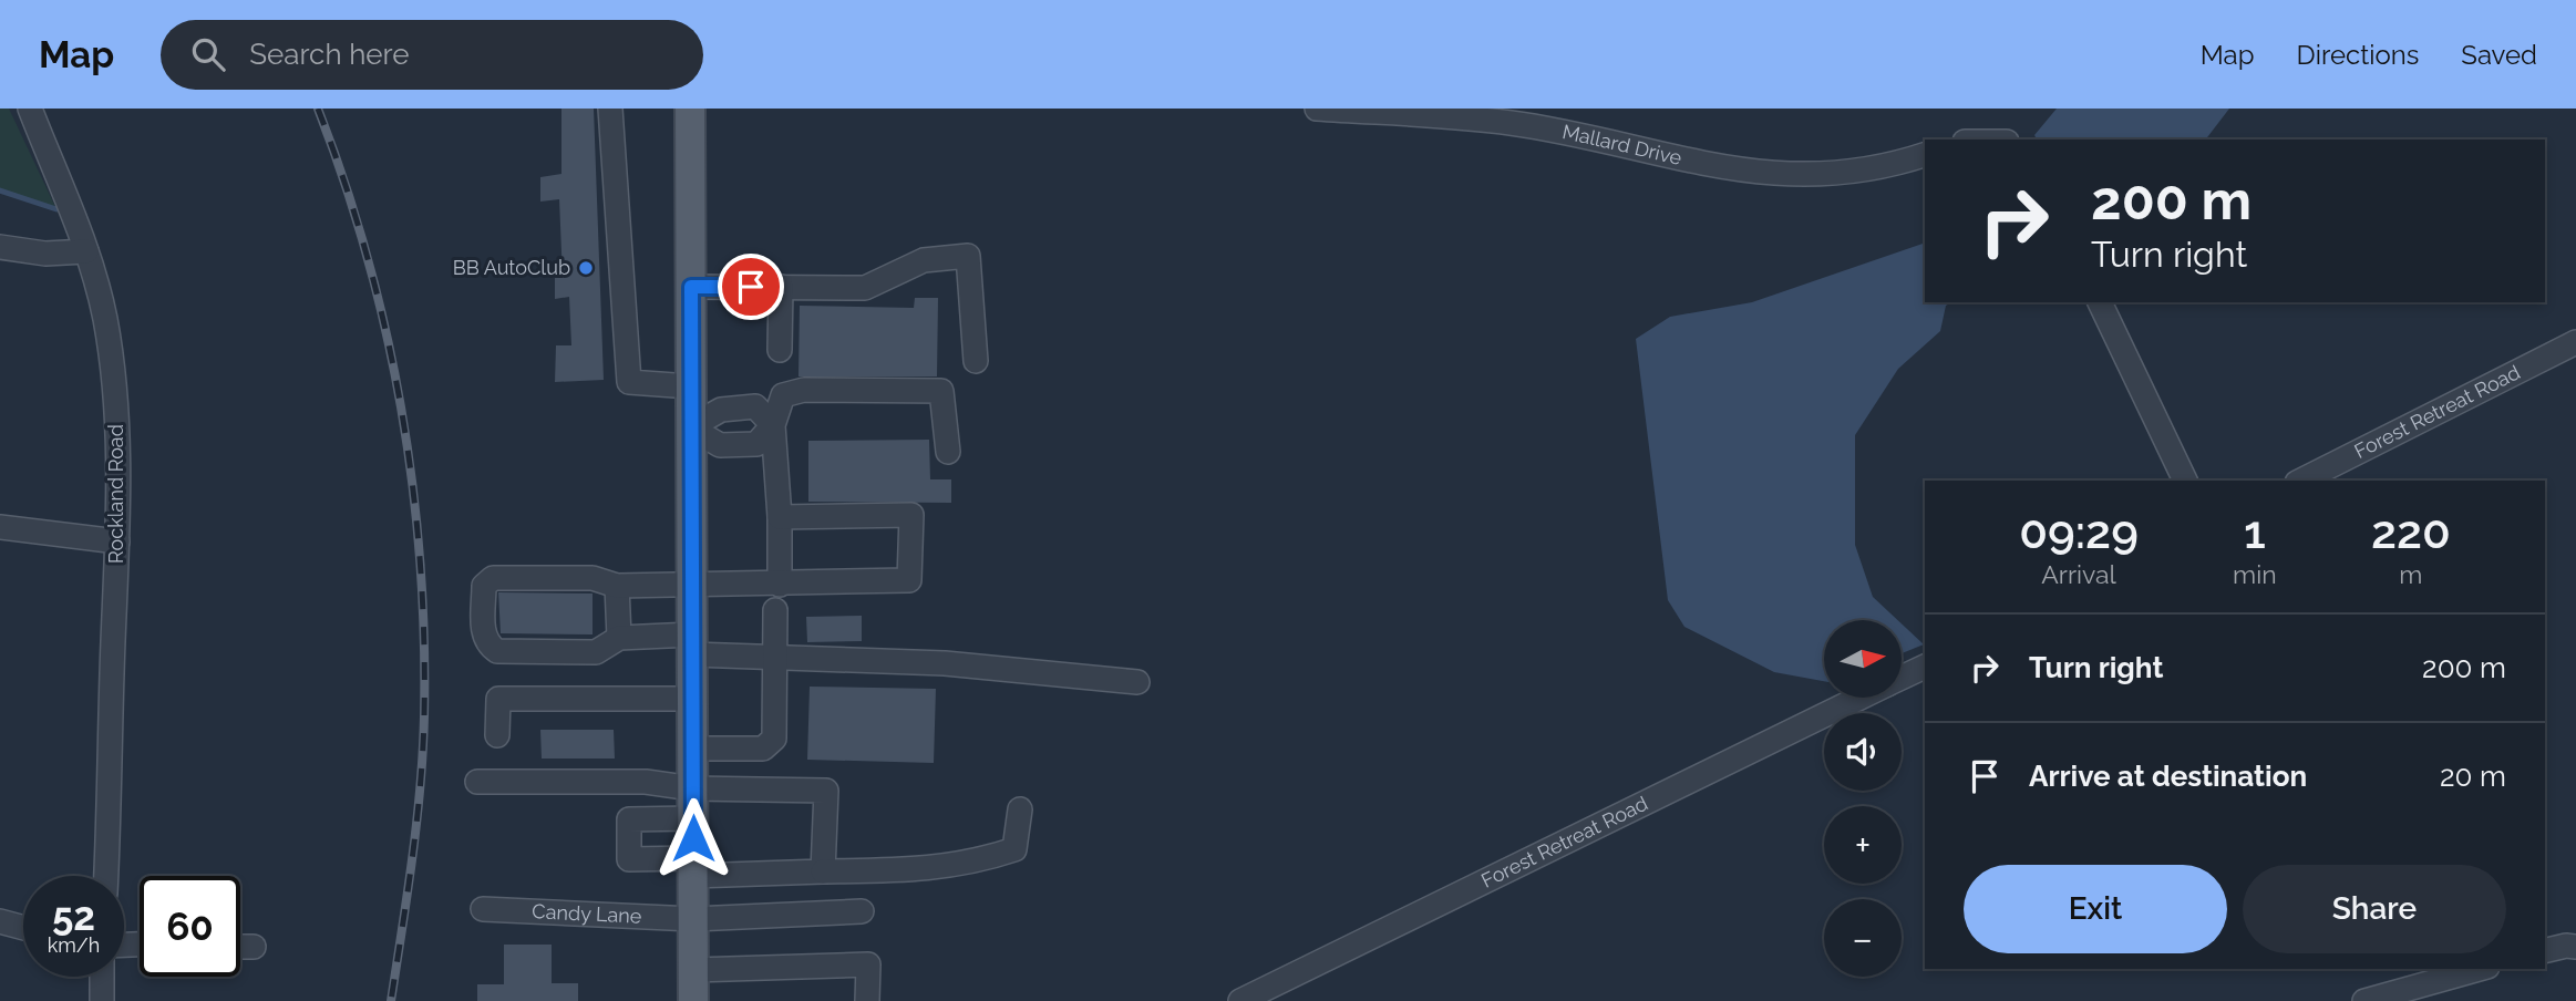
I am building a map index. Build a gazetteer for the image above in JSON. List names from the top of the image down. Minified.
{"streets":{"street":["Mallard Drive","Forest Retreat Road","Rockland Road","Candy Lane"]},"places":["BB AutoClub"],"north":"right","page":{"header":"Map","search":"Search here","nav":["Map","Directions","Saved"],"turn":["200 m","Turn right"],"eta":["09:29","Arrival","1","min","220","m"],"list":[{"name":"Turn right","value":"200 m"},{"name":"Arrive at destination","value":"20 m"}],"map_buttons":["+","−"],"buttons":["Exit","Share"],"speed":"52 km/h","limit":"60"}}
